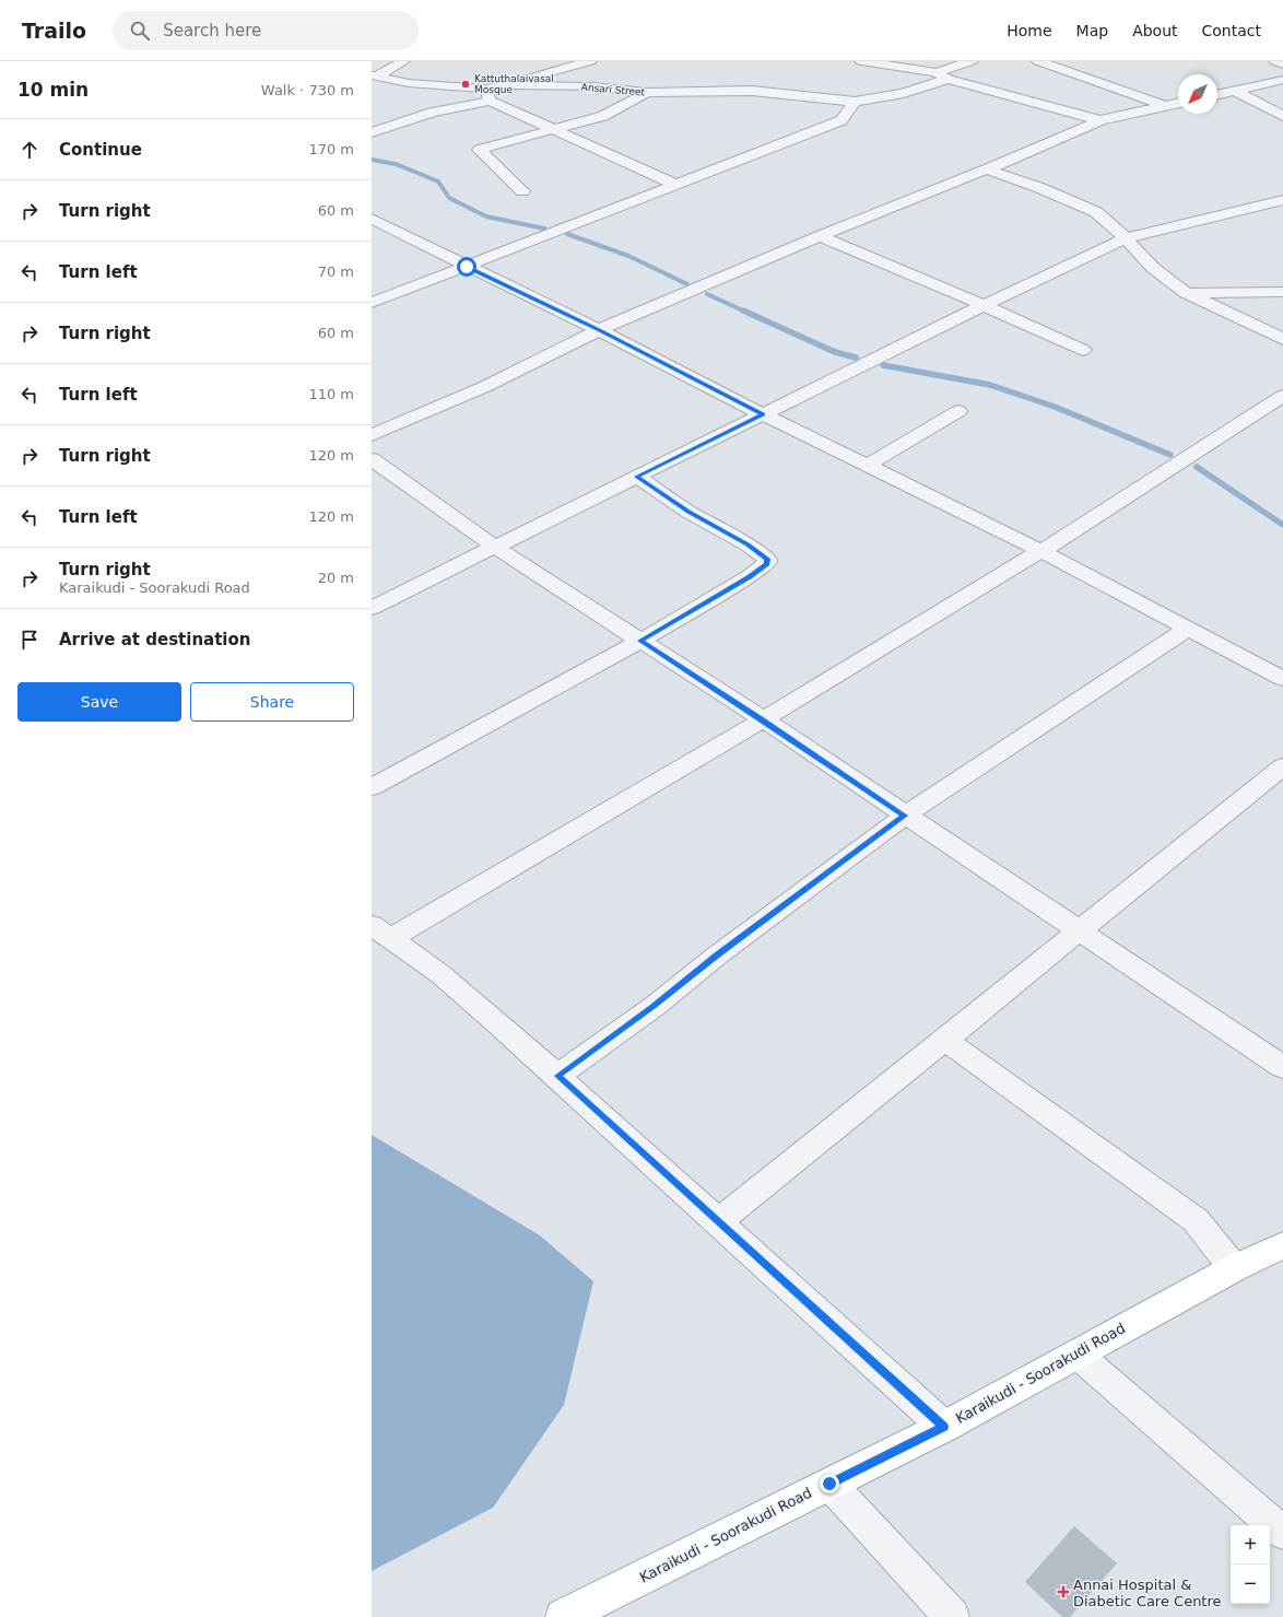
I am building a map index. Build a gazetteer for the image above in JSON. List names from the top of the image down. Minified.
{"streets":{"main road":["Karaikudi - Soorakudi Road"],"street":["Ansari Street"]},"places":{"other":["Kattuthalaivasal Mosque"],"health":["Annai Hospital & Diabetic Care Centre"]},"north":"bottom left","page":{"header":"Trailo","search":"Search here","nav":["Home","Map","About","Contact"],"heading":["10 min","Walk · 730 m"],"list":[["Continue","170 m"],["Turn right","60 m"],["Turn left","70 m"],["Turn right","60 m"],["Turn left","110 m"],["Turn right","120 m"],["Turn left","120 m"],["Turn right","Karaikudi - Soorakudi Road","20 m"],"Arrive at destination"],"buttons":["Save","Share"],"map_buttons":["+","−"]}}
